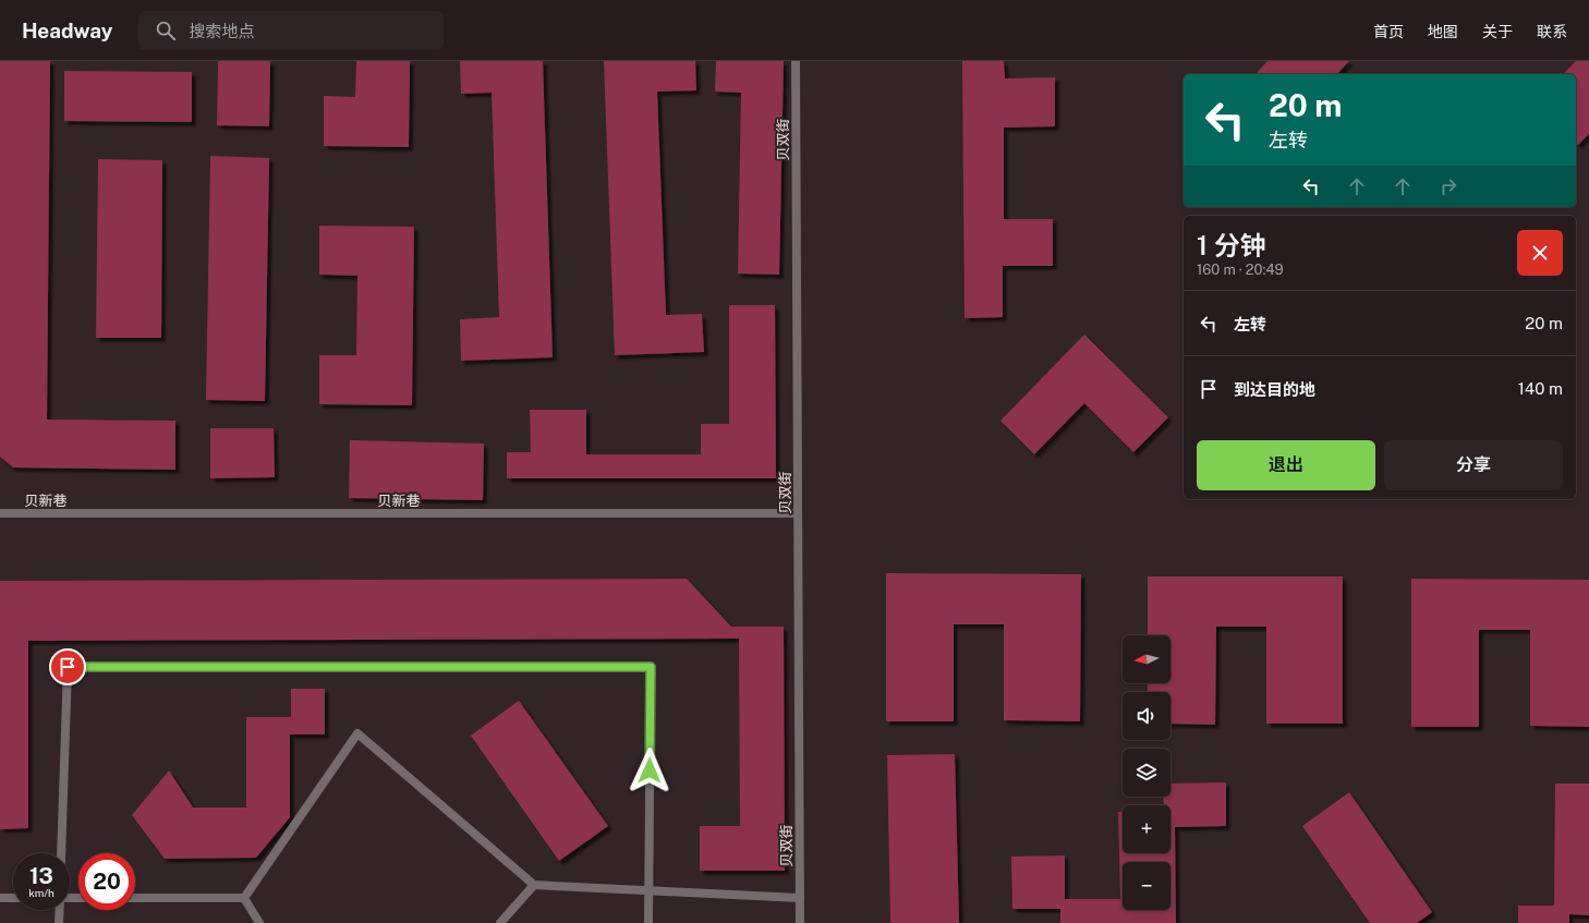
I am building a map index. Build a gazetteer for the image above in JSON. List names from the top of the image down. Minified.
{"streets":{"street":["贝双街","贝新巷"]},"crossings":[["贝双街","贝新巷"]],"north":"left","page":{"header":"Headway","search":"搜索地点","nav":["首页","地图","关于","联系"],"turn":["20 m","左转"],"heading":["1 分钟","160 m · 20:49"],"list":[{"name":"左转","value":"20 m"},{"name":"到达目的地","value":"140 m"}],"buttons":["退出","分享"],"map_buttons":["+","−"],"speed":"13 km/h","limit":"20"}}
